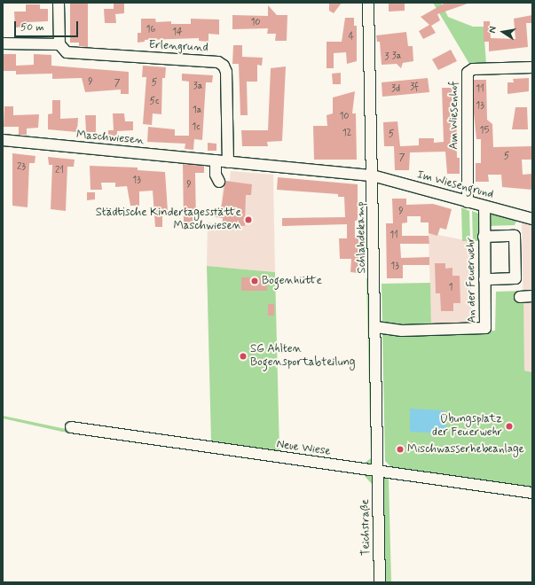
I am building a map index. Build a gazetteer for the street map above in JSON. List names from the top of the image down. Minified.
{"streets":{"street":["Erlengrund","Am Wiesenhof","Maschwiesen","Im Wiesengrund","Schlahdekamp","An der Feuerwehr","Neue Wiese","Teichstraße"]},"crossings":[["Erlengrund","Maschwiesen"],["Am Wiesenhof","Im Wiesengrund"],["Maschwiesen","Im Wiesengrund"],["Maschwiesen","Schlahdekamp"],["Im Wiesengrund","Schlahdekamp"],["Im Wiesengrund","An der Feuerwehr"],["Schlahdekamp","An der Feuerwehr"],["Schlahdekamp","Neue Wiese"],["Schlahdekamp","Teichstraße"],["Neue Wiese","Teichstraße"]],"places":["Städtische Kindertagesstätte Maschwiesen","Bogenhütte","SG Ahlten Bogensportabteilung","Übungsplatz der Feuerwehr","Mischwasserhebeanlage"],"house_numbers":["10","16","14","4","3a","3","9","5","7","3a","3f","3d","11","5c","13","1a","10","1c","15","12","5","5","7","23","21","13","9","9","11","13","1"],"scale_bar":"50 m","north":"left"}
